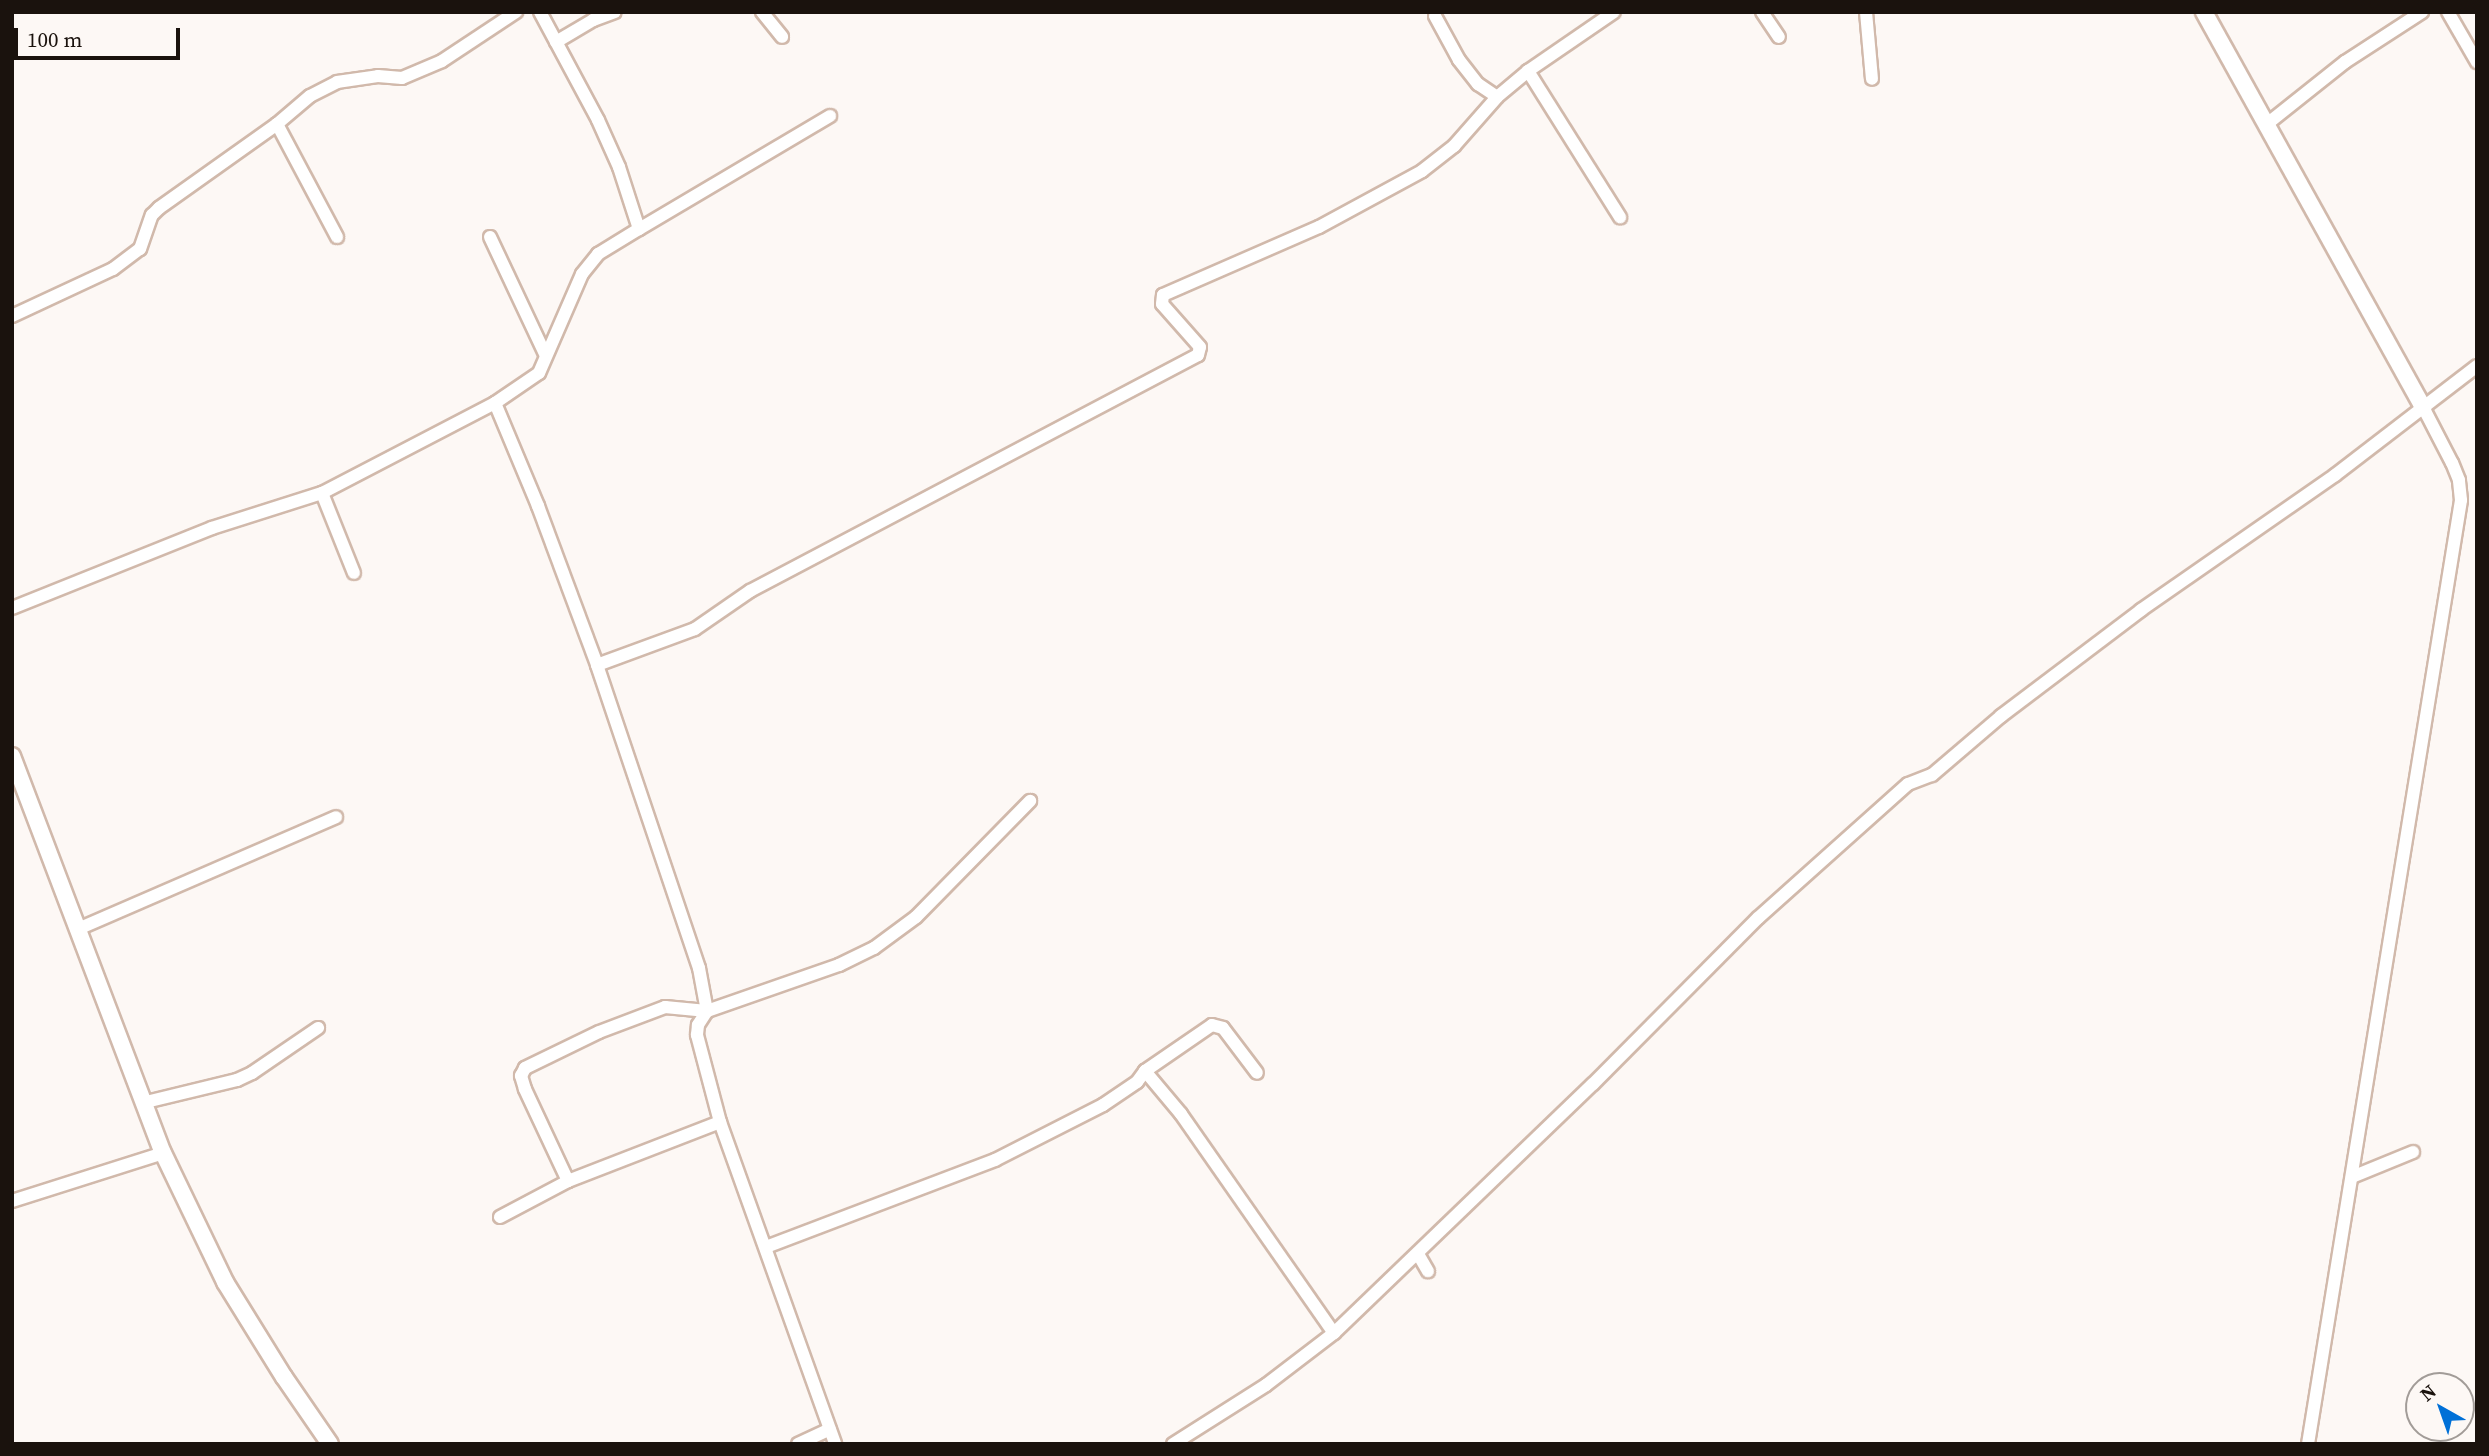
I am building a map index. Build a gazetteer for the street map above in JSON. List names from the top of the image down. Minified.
{"scale_bar":"100 m","north":"top left"}
